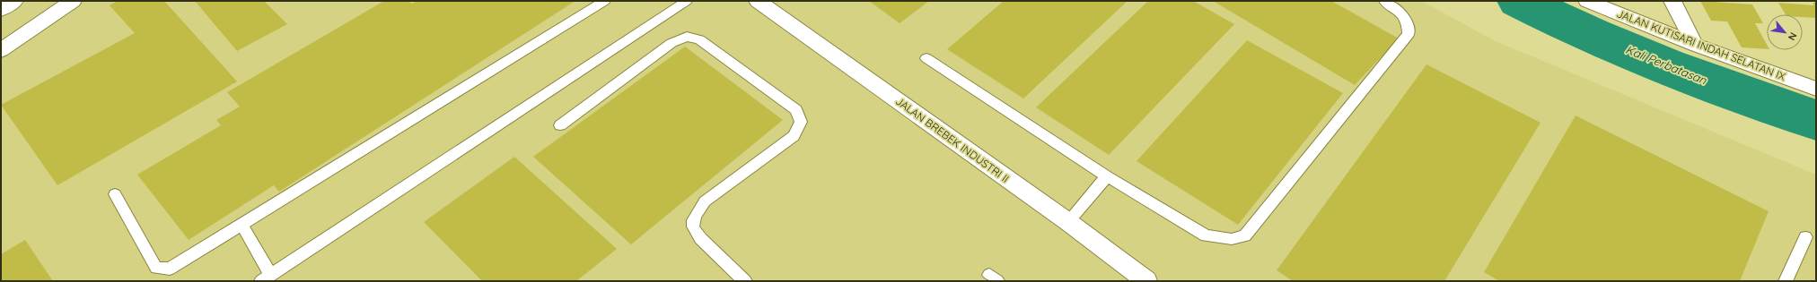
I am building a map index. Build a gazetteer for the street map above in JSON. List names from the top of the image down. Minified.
{"streets":{"main road":["JALAN KUTISARI INDAH SELATAN IX","JALAN BREBEK INDUSTRI II"]},"water":["Kali Perbatasan"],"north":"bottom right"}
